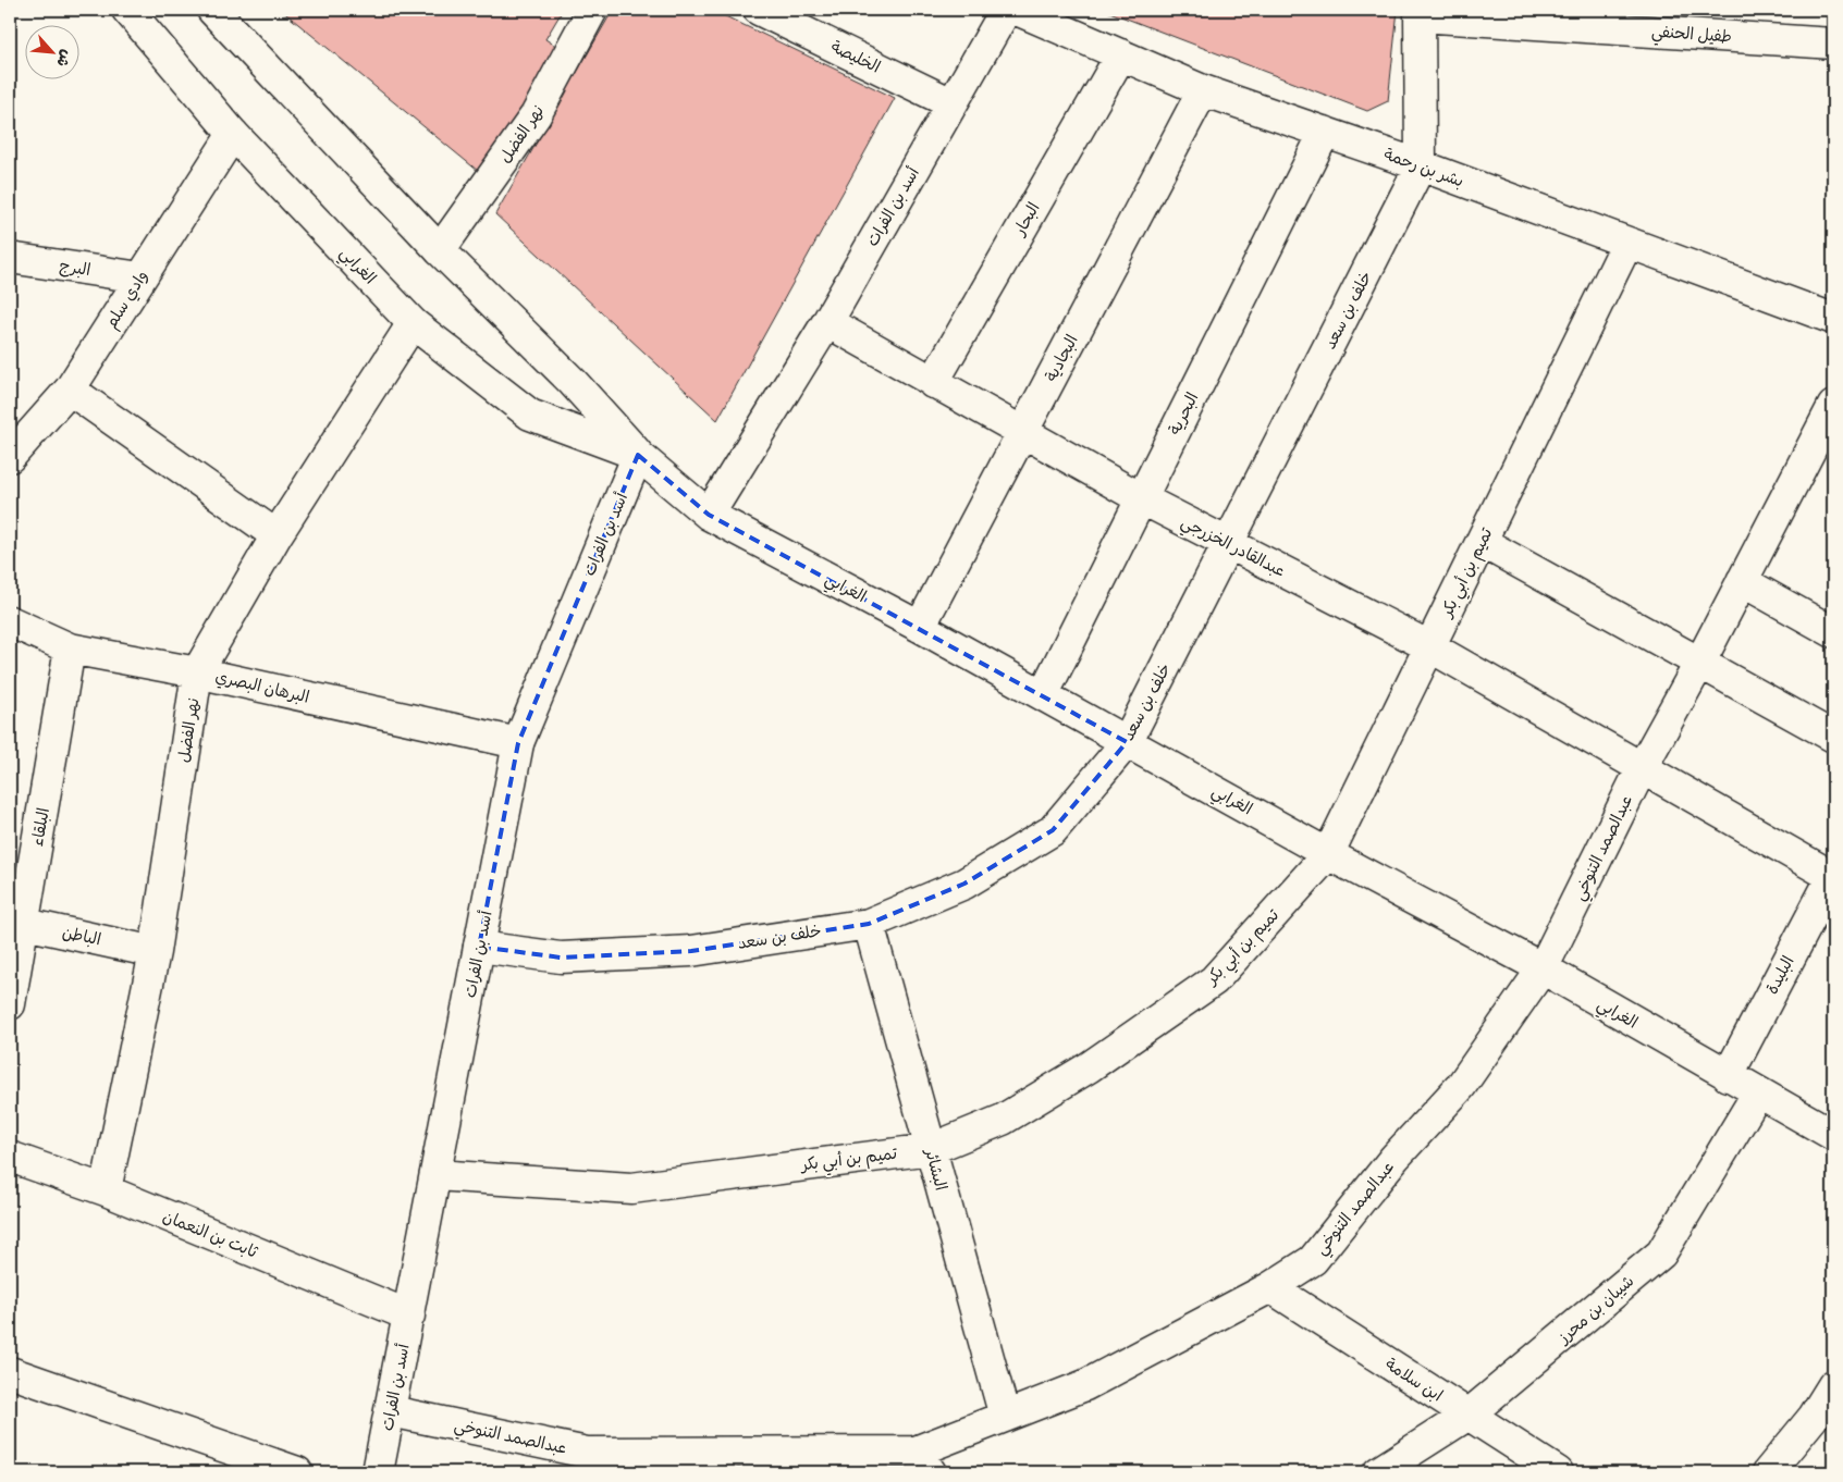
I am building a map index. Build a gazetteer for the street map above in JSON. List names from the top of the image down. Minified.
{"streets":{"street":["طفيل الحنفي","الخليصة","نهر الفضل","بشر بن رحمة","أسد بن الفرات","البحار","الغرابي","البرج","وادي سلم","خلف بن سعد","البجادية","البحرية","عبدالقادر الخزرجي","تميم بن أبي بكر","البرهان البصري","البلقاء","عبدالصمد التنوخي","الباطن","البليدة","البشائر","ثابت بن النعمان","شيبان بن محرز","ابن سلامة"]},"crossings":[["طفيل الحنفي","خلف بن سعد"],["الخليصة","أسد بن الفرات"],["نهر الفضل","الغرابي"],["نهر الفضل","البرهان البصري"],["نهر الفضل","الباطن"],["نهر الفضل","ثابت بن النعمان"],["بشر بن رحمة","البحار"],["بشر بن رحمة","خلف بن سعد"],["بشر بن رحمة","البجادية"],["بشر بن رحمة","البحرية"],["بشر بن رحمة","تميم بن أبي بكر"],["أسد بن الفرات","الغرابي"],["أسد بن الفرات","خلف بن سعد"],["أسد بن الفرات","عبدالقادر الخزرجي"],["أسد بن الفرات","تميم بن أبي بكر"],["أسد بن الفرات","البرهان البصري"],["أسد بن الفرات","عبدالصمد التنوخي"],["أسد بن الفرات","ثابت بن النعمان"],["البحار","عبدالقادر الخزرجي"],["الغرابي","وادي سلم"],["الغرابي","خلف بن سعد"],["الغرابي","البجادية"],["الغرابي","البحرية"],["الغرابي","تميم بن أبي بكر"],["الغرابي","عبدالصمد التنوخي"],["الغرابي","البليدة"],["الغرابي","شيبان بن محرز"],["البرج","وادي سلم"],["خلف بن سعد","عبدالقادر الخزرجي"],["خلف بن سعد","البشائر"],["البجادية","عبدالقادر الخزرجي"],["البحرية","عبدالقادر الخزرجي"],["عبدالقادر الخزرجي","تميم بن أبي بكر"],["عبدالقادر الخزرجي","عبدالصمد التنوخي"],["عبدالقادر الخزرجي","البليدة"],["تميم بن أبي بكر","البشائر"],["البرهان البصري","البلقاء"],["البلقاء","الباطن"],["عبدالصمد التنوخي","البشائر"],["عبدالصمد التنوخي","ابن سلامة"],["شيبان بن محرز","ابن سلامة"]],"north":"bottom right"}
